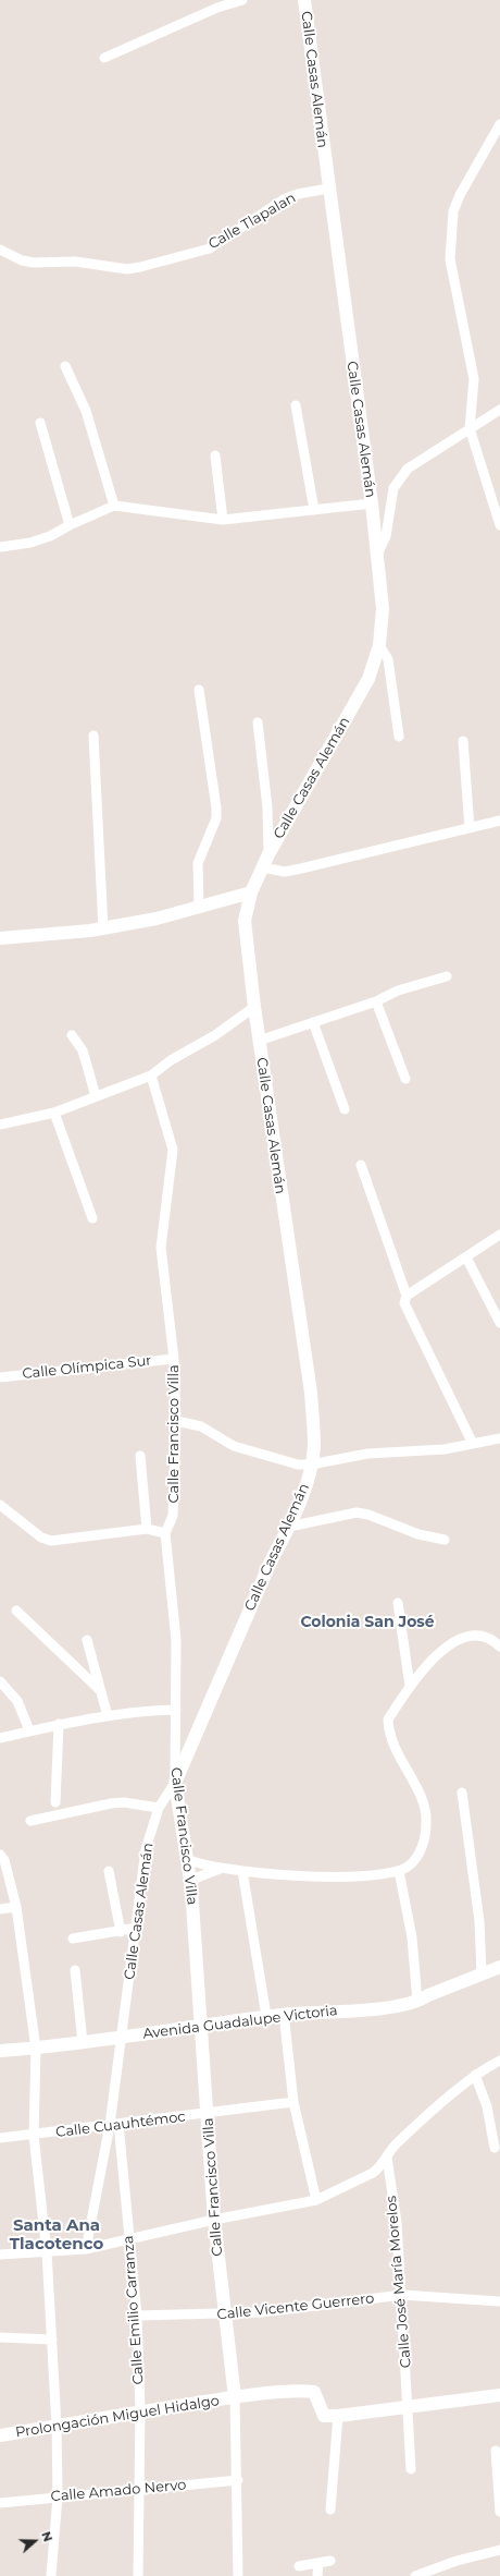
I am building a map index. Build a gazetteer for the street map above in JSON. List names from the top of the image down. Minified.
{"streets":{"street":["Calle Casas Alemán","Calle Tlapalan","Calle Olímpica Sur","Calle Francisco Villa","Avenida Guadalupe Victoria","Calle Cuauhtémoc","Calle José María Morelos","Calle Vicente Guerrero","Calle Emilio Carranza","Prolongación Miguel Hidalgo","Calle Amado Nervo"]},"crossings":[["Calle Casas Alemán","Calle Tlapalan"],["Calle Casas Alemán","Calle Francisco Villa"],["Calle Casas Alemán","Avenida Guadalupe Victoria"],["Calle Casas Alemán","Calle Cuauhtémoc"],["Calle Casas Alemán","Calle Emilio Carranza"],["Calle Olímpica Sur","Calle Francisco Villa"],["Calle Francisco Villa","Avenida Guadalupe Victoria"],["Calle Francisco Villa","Calle Cuauhtémoc"],["Calle Francisco Villa","Calle Vicente Guerrero"],["Calle Francisco Villa","Prolongación Miguel Hidalgo"],["Calle Francisco Villa","Calle Amado Nervo"],["Calle Cuauhtémoc","Calle Emilio Carranza"],["Calle José María Morelos","Calle Vicente Guerrero"],["Calle Vicente Guerrero","Calle Emilio Carranza"],["Calle Emilio Carranza","Prolongación Miguel Hidalgo"],["Calle Emilio Carranza","Calle Amado Nervo"]],"districts":["Colonia San José","Santa Ana Tlacotenco"],"north":"right"}
